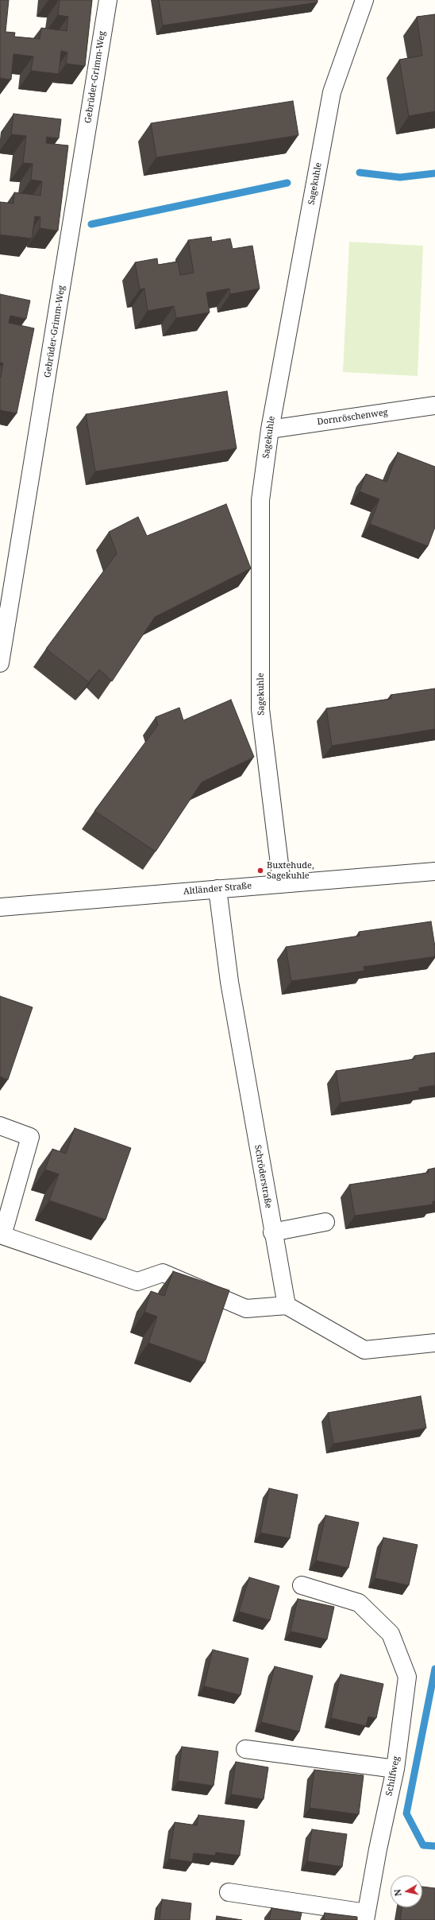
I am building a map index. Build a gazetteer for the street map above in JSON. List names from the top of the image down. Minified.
{"streets":{"street":["Gebrüder-Grimm-Weg","Sagekuhle","Dornröschenweg","Altländer Straße","Schröderstraße","Schilfweg"]},"crossings":[["Sagekuhle","Dornröschenweg"],["Sagekuhle","Altländer Straße"],["Altländer Straße","Schröderstraße"]],"places":["Buxtehude, Sagekuhle"],"north":"left"}
